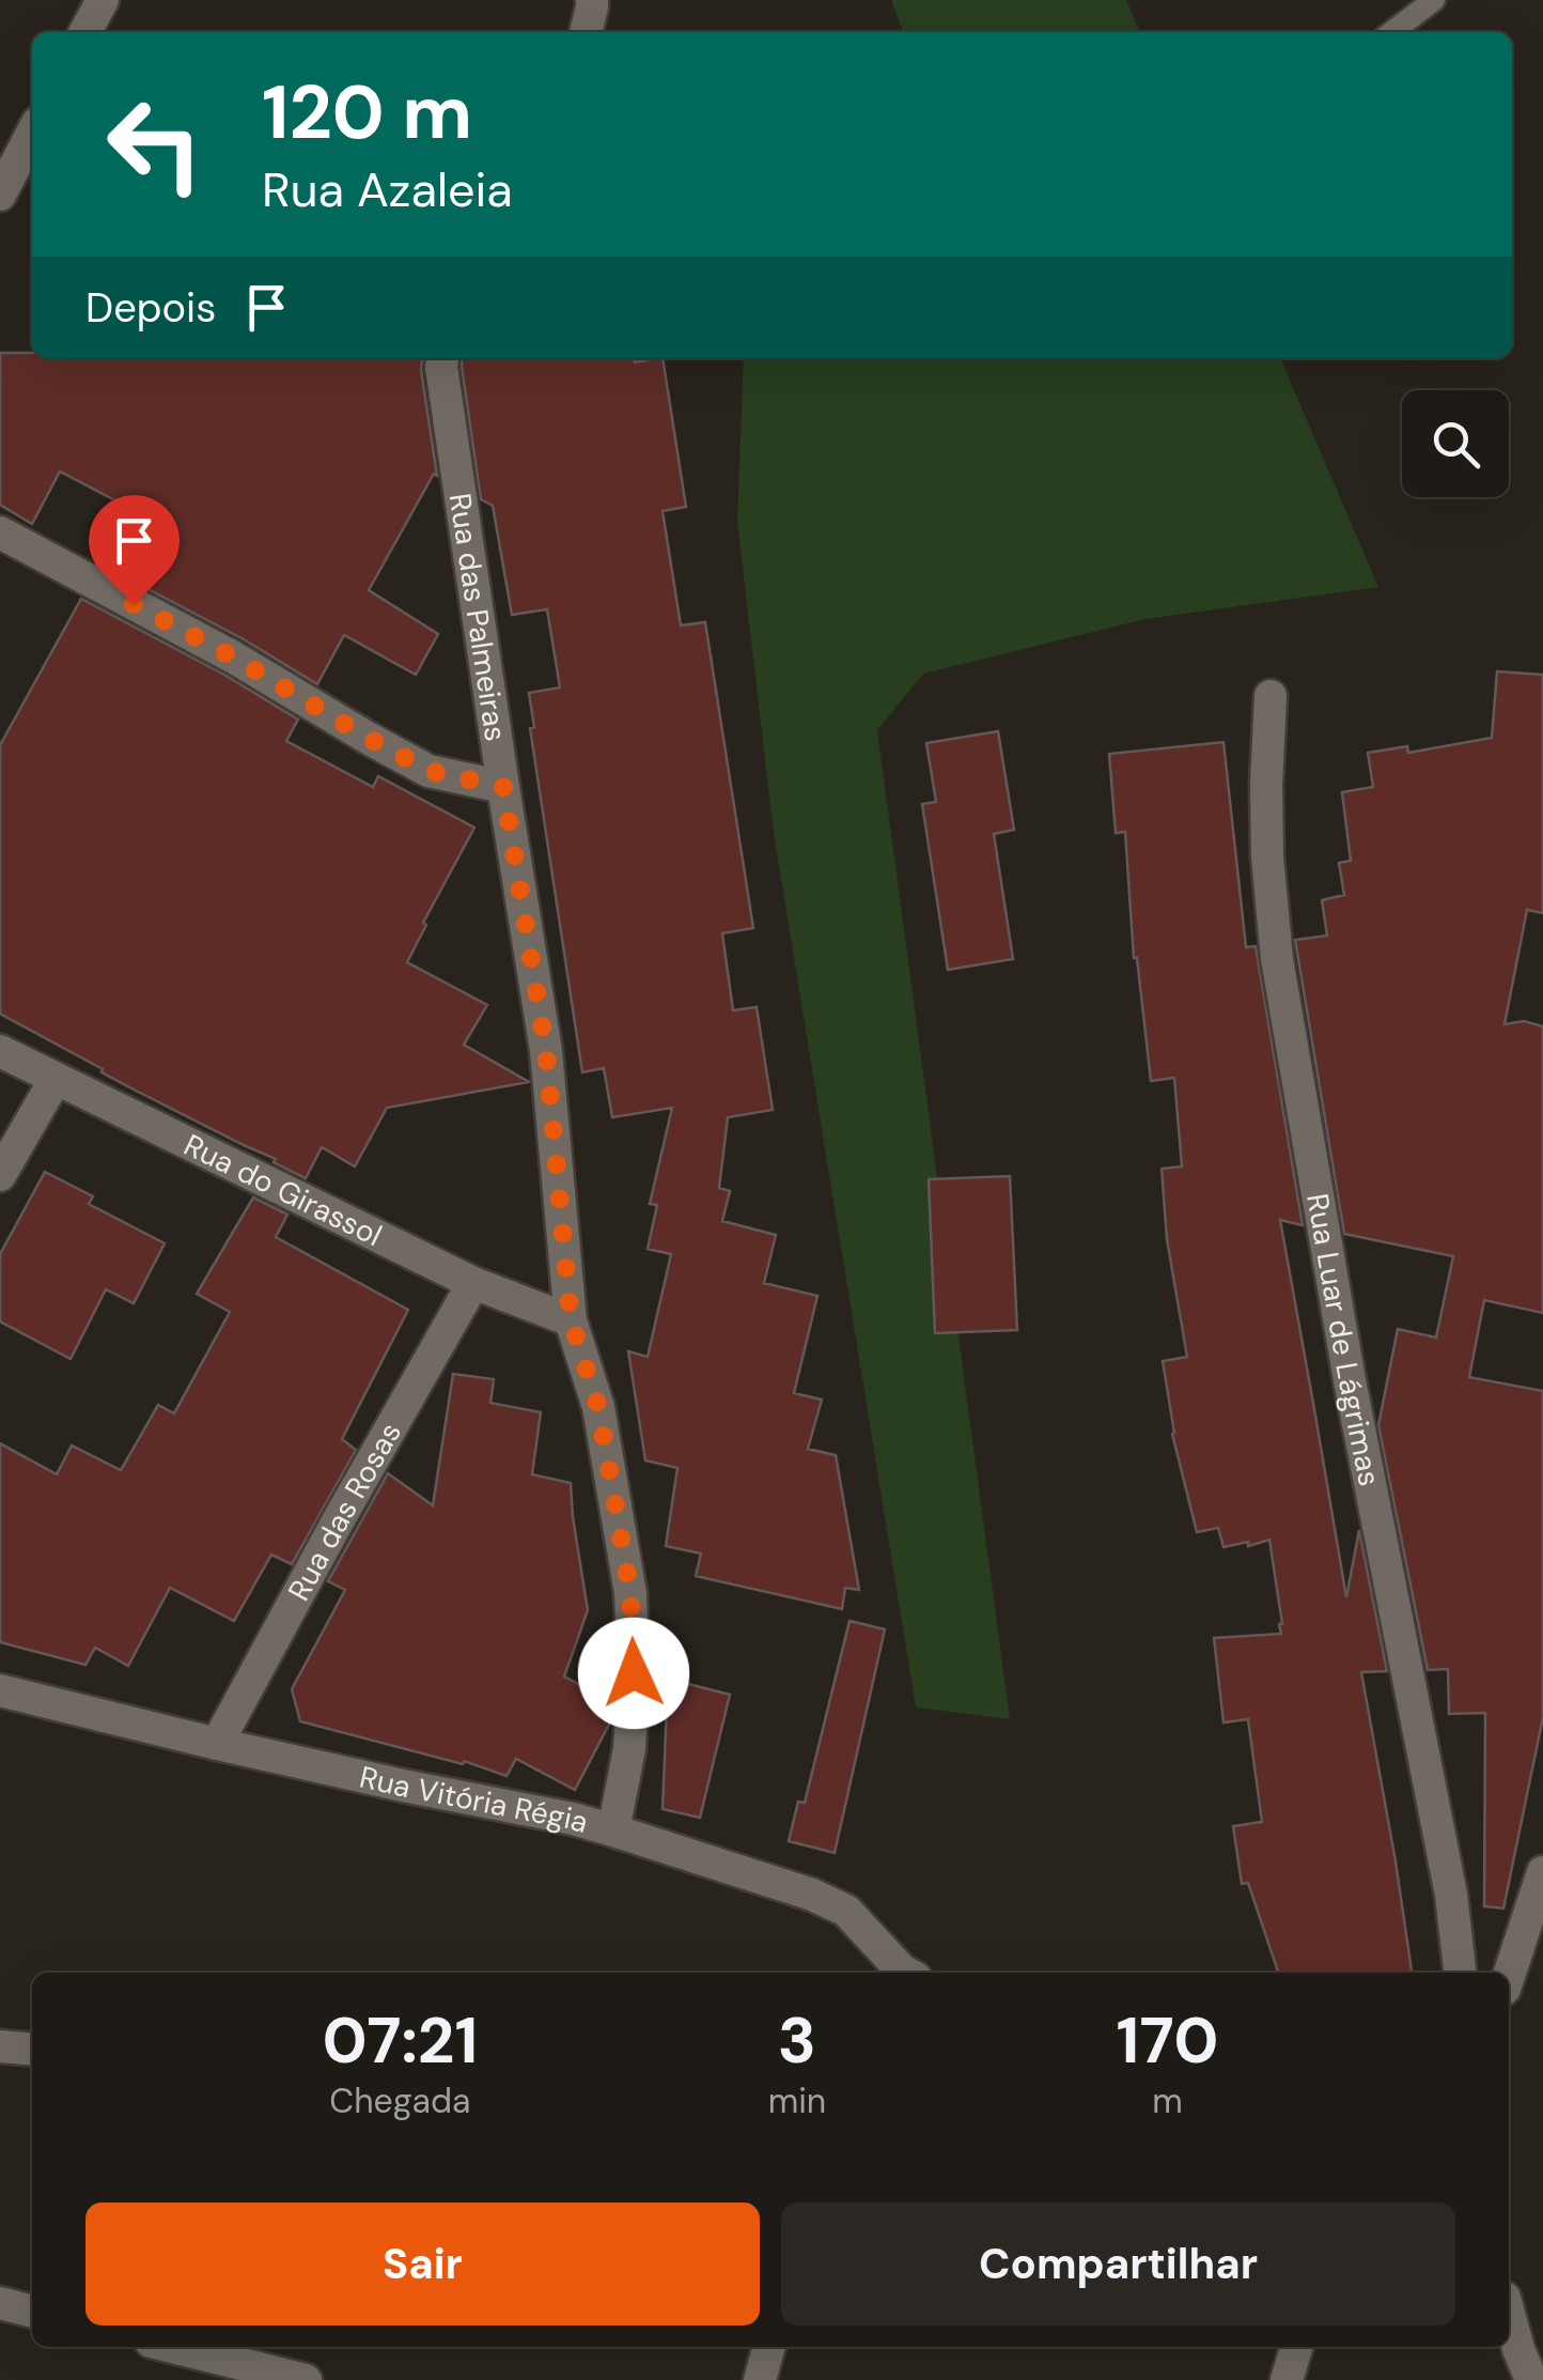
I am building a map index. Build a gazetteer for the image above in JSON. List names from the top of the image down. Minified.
{"streets":{"street":["Rua das Palmeiras","Rua do Girassol","Rua Luar de Lágrimas","Rua das Rosas","Rua Vitória Régia"]},"crossings":[["Rua das Palmeiras","Rua do Girassol"],["Rua das Palmeiras","Rua Vitória Régia"],["Rua do Girassol","Rua das Rosas"],["Rua das Rosas","Rua Vitória Régia"]],"page":{"turn":["120 m","Rua Azaleia"],"then":"Depois","eta":["07:21","Chegada","3","min","170","m"],"buttons":["Sair","Compartilhar"]}}
